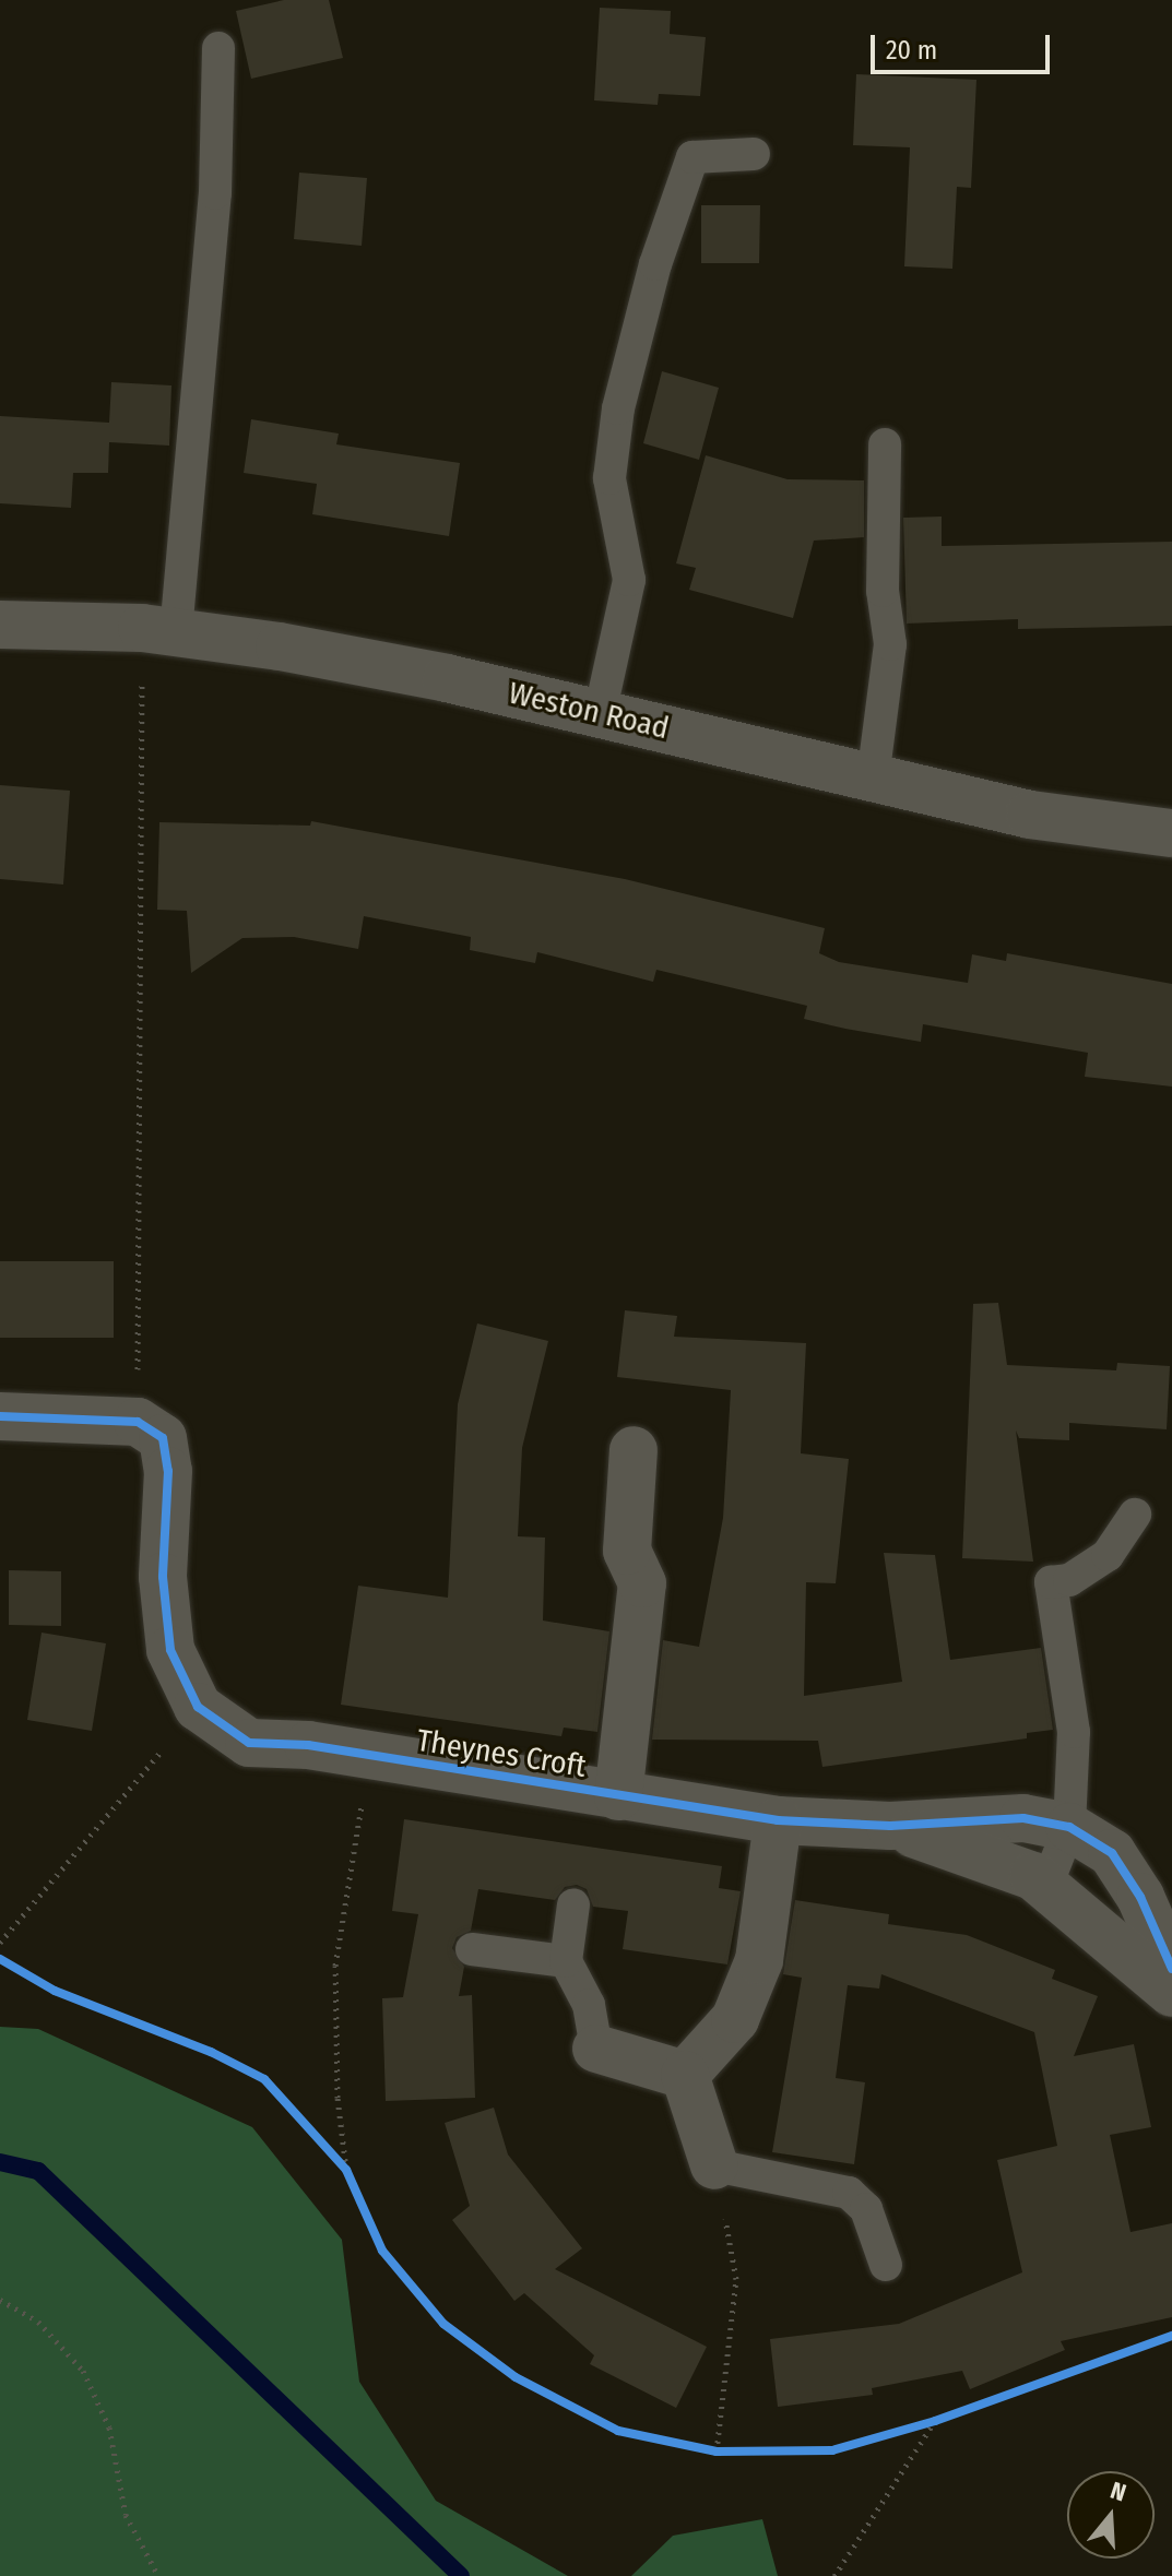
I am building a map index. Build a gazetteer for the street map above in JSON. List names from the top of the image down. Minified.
{"streets":{"street":["Weston Road","Theynes Croft"]},"scale_bar":"20 m","north":"top"}
